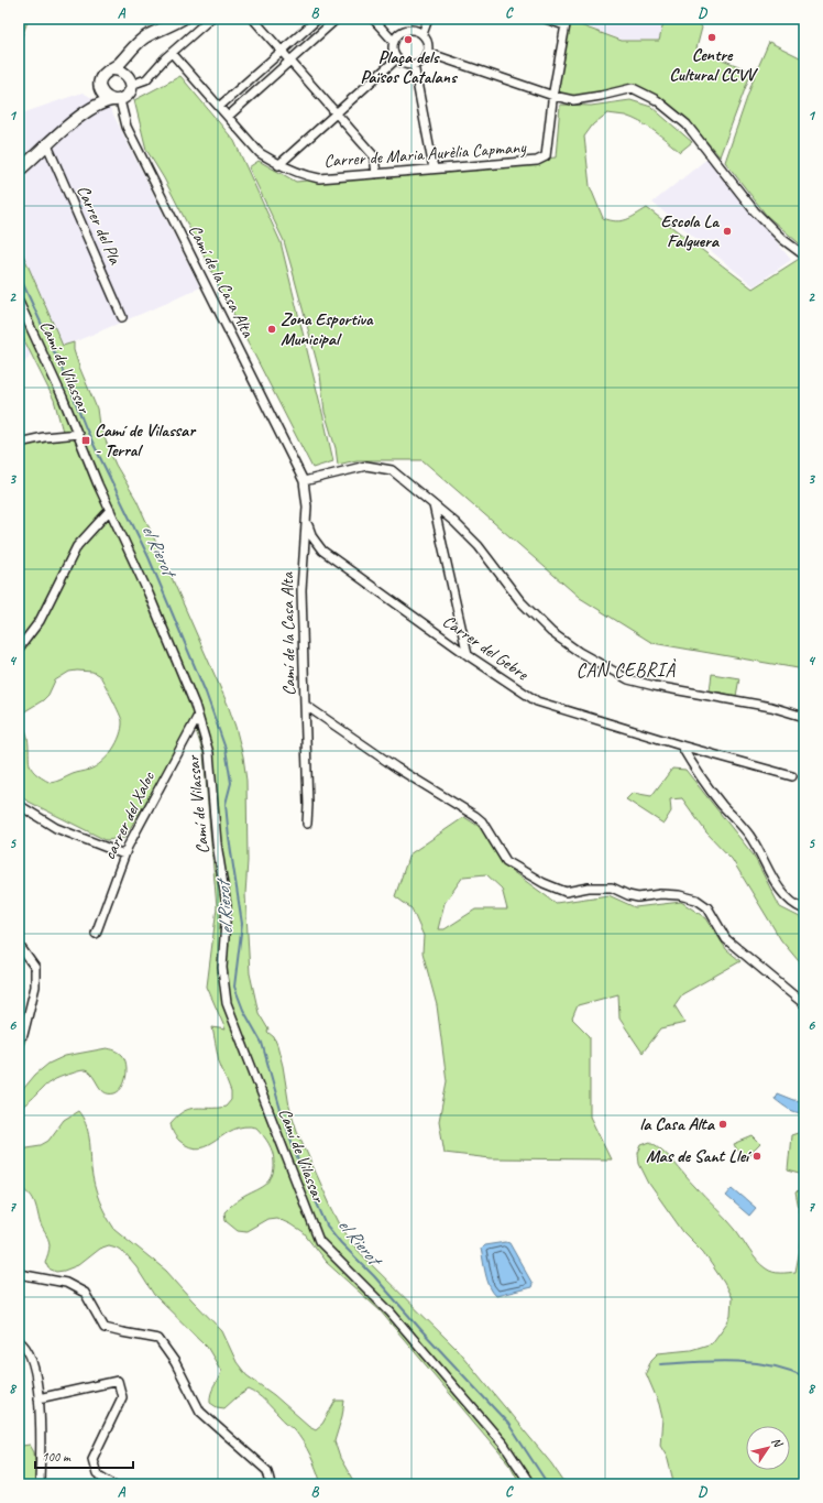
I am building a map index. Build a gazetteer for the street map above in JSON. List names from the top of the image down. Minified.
{"streets":{"street":["Carrer de Maria Aurèlia Capmany","Carrer del Pla","Camí de la Casa Alta","Camí de Vilassar","Carrer del Gebre","carrer del Xaloc"]},"crossings":[["Camí de la Casa Alta","Carrer del Gebre"],["Camí de Vilassar","carrer del Xaloc"]],"districts":["CAN CEBRIÀ"],"water":["el Rierot"],"places":{"other":["Centre Cultural CCVV","Plaça dels Països Catalans","Escola La Falguera","Zona Esportiva Municipal","la Casa Alta","Mas de Sant Lleí"],"transit":["Camí de Vilassar - Terral"]},"scale_bar":"100 m","north":"top right","grid":{"columns":["A","B","C","D"],"rows":["1","2","3","4","5","6","7","8"]}}
